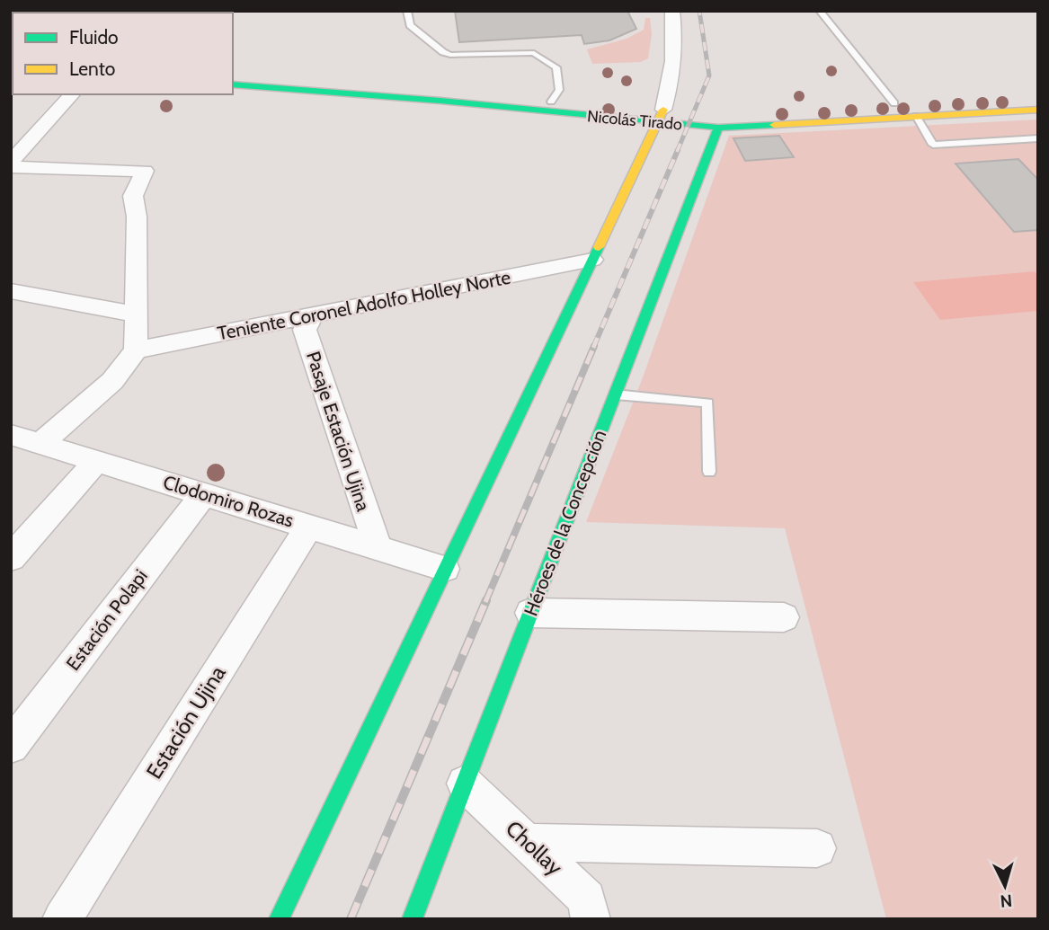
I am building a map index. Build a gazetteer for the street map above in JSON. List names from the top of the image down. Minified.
{"streets":{"main road":["Nicolás Tirado","Héroes de la Concepción"],"street":["Teniente Coronel Adolfo Holley Norte","Pasaje Estación Ujina","Clodomiro Rozas","Estación Polapi","Estación Ujina","Chollay"]},"crossings":[["Nicolás Tirado","Héroes de la Concepción"],["Teniente Coronel Adolfo Holley Norte","Pasaje Estación Ujina"],["Pasaje Estación Ujina","Clodomiro Rozas"],["Clodomiro Rozas","Estación Polapi"],["Clodomiro Rozas","Estación Ujina"],["Héroes de la Concepción","Chollay"]],"legend":["Fluido","Lento"],"north":"bottom"}
